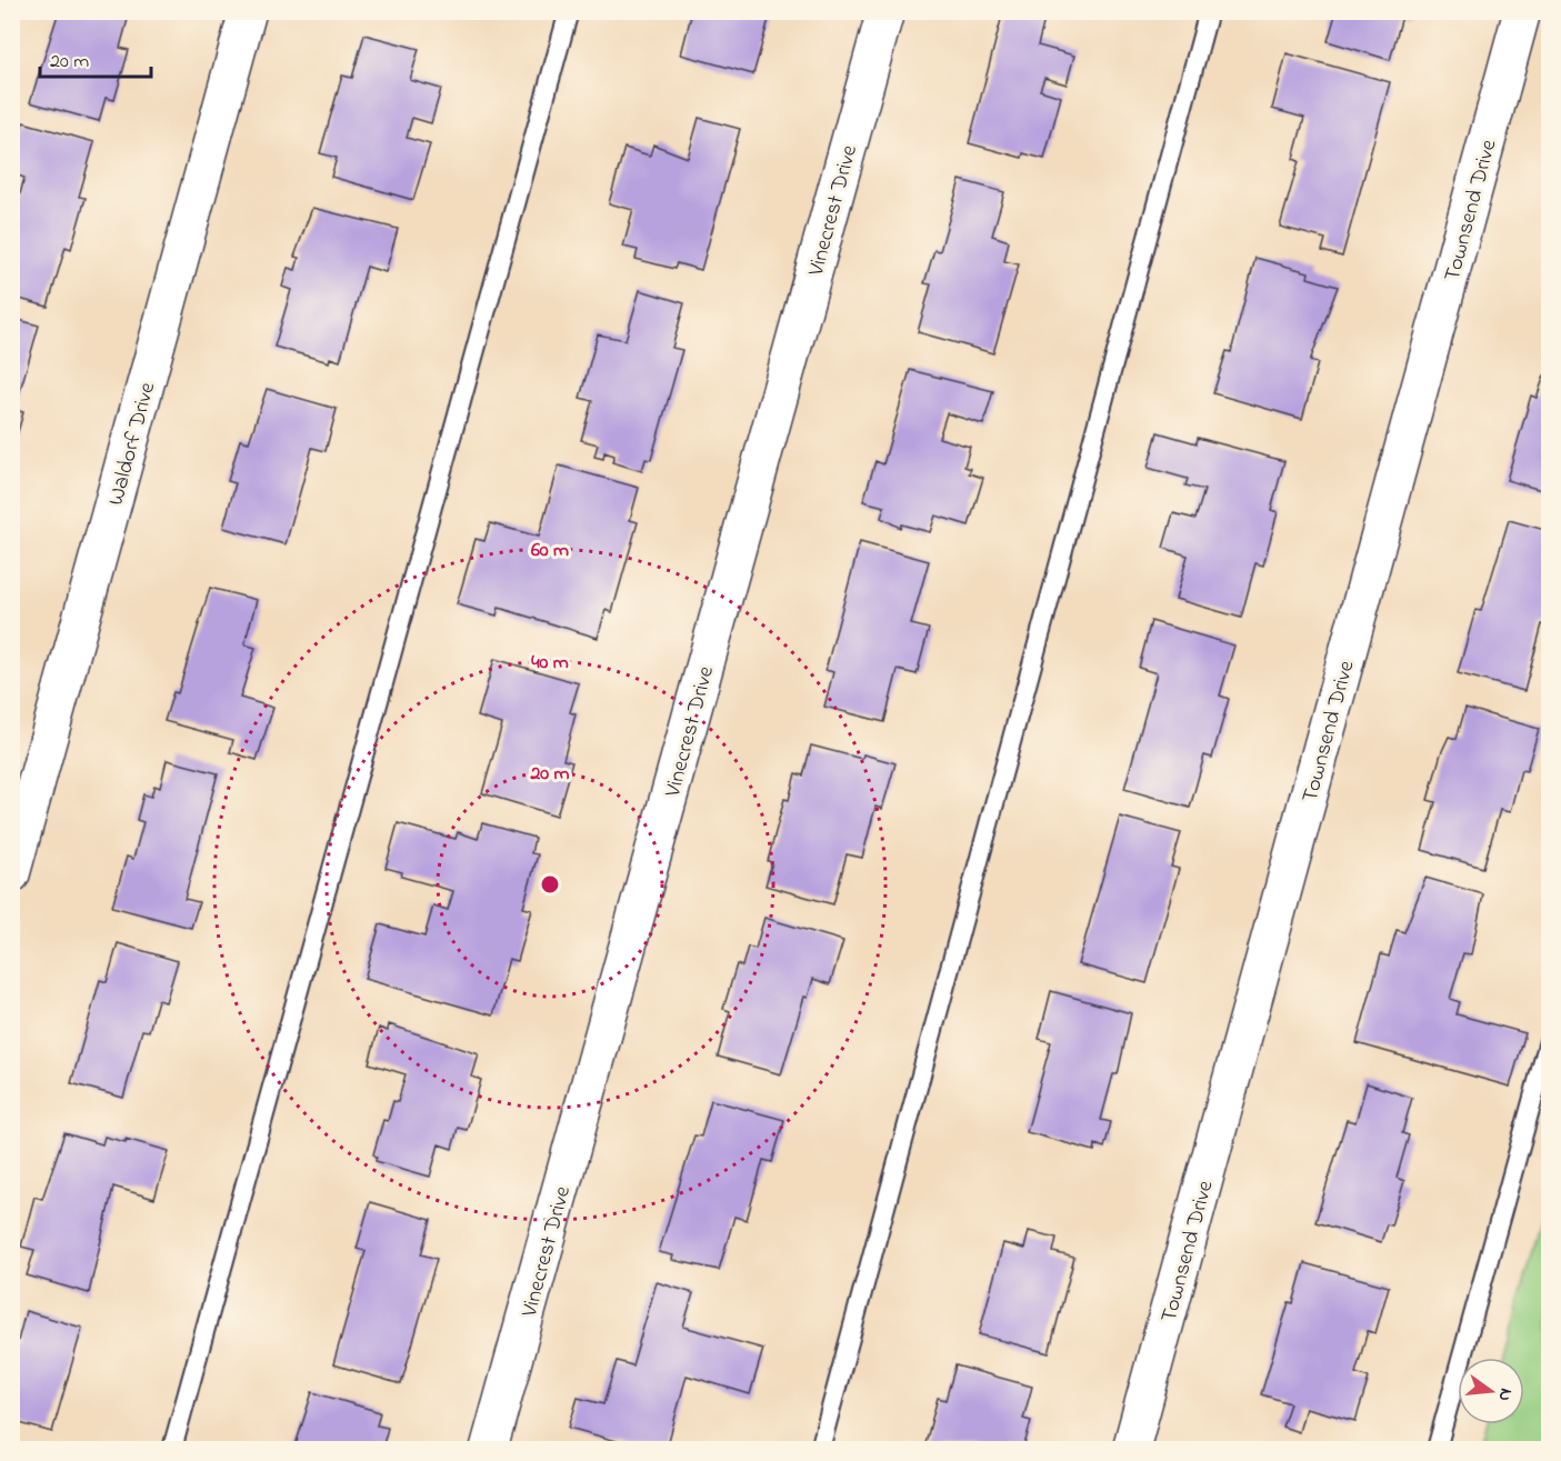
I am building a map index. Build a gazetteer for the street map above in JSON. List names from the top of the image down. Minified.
{"streets":{"street":["Vinecrest Drive","Townsend Drive","Waldorf Drive"]},"scale_bar":"20 m","north":"right","rings":["60 m","40 m","20 m"]}
